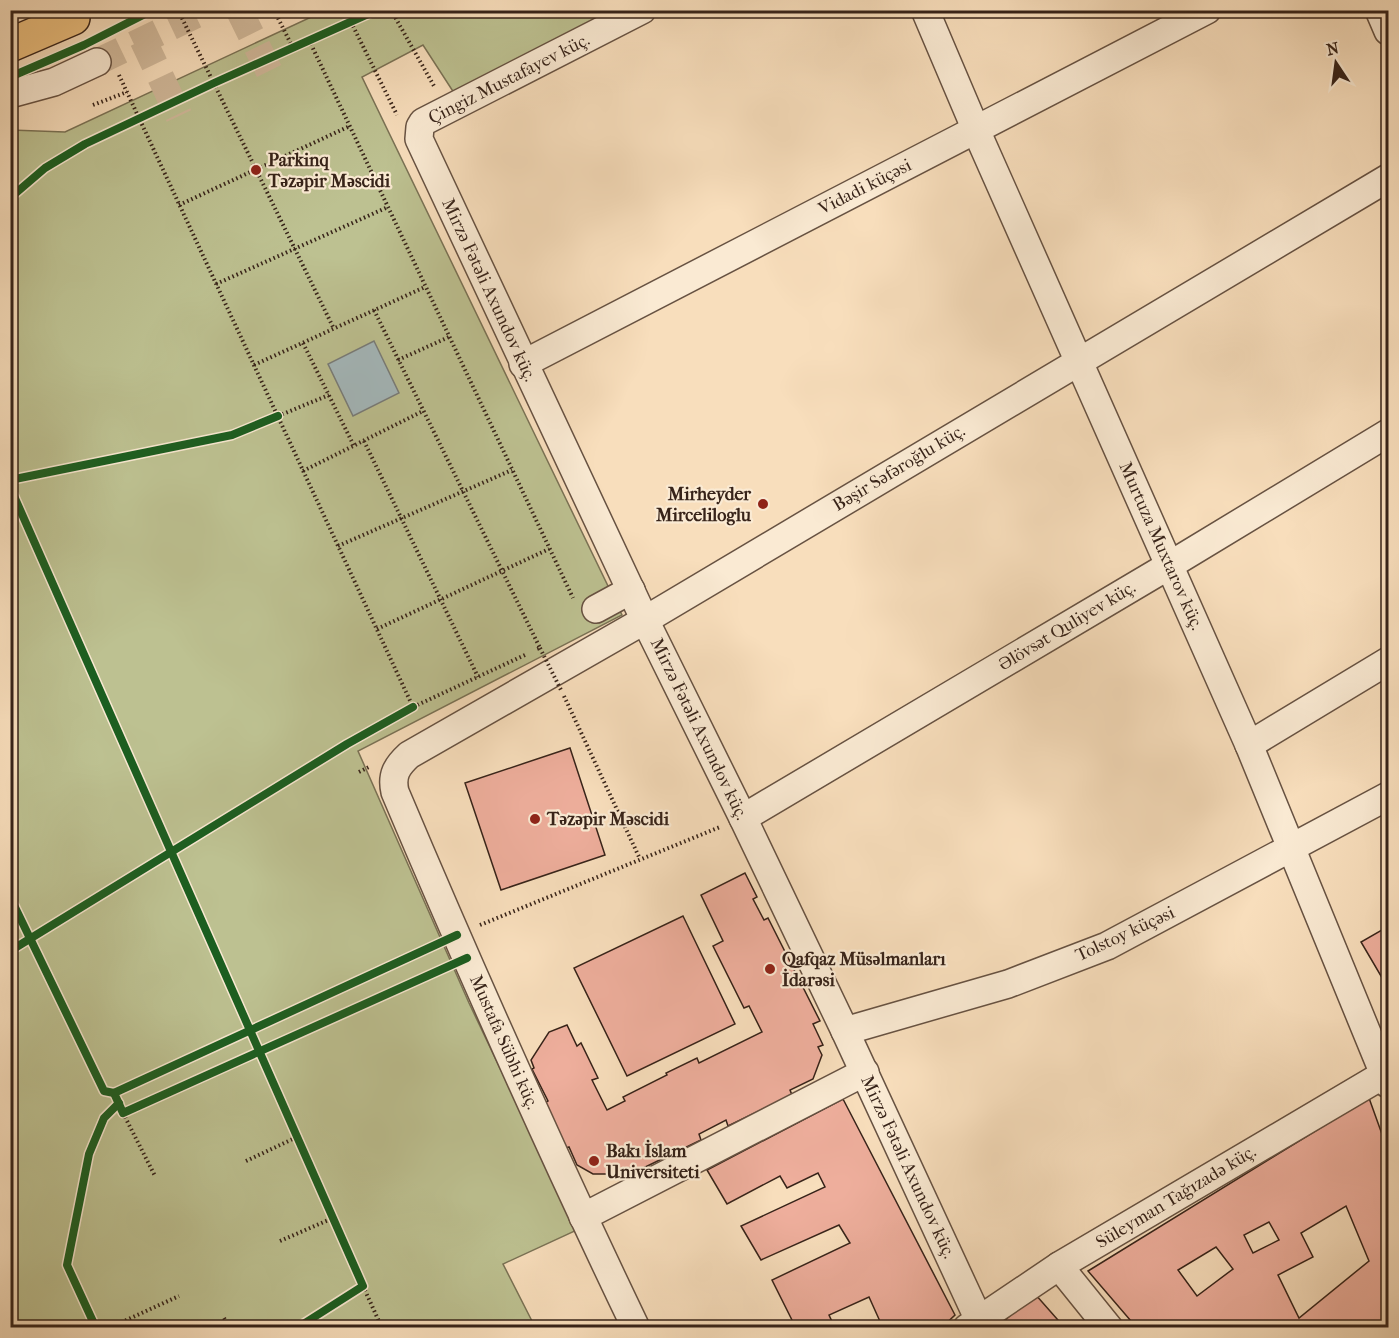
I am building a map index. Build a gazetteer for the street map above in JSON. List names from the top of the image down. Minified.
{"streets":{"street":["Çingiz Mustafayev küç.","Vidadi küçəsi","Mirzə Fətəli Axundov küç.","Bəşir Səfəroğlu küç.","Murtuza Muxtarov küç.","Əlövsət Quliyev küç.","Tolstoy küçəsi","Mustafa Sübhi küç.","Süleyman Tağızadə küç."]},"crossings":[["Çingiz Mustafayev küç.","Mirzə Fətəli Axundov küç."],["Vidadi küçəsi","Mirzə Fətəli Axundov küç."],["Vidadi küçəsi","Murtuza Muxtarov küç."],["Mirzə Fətəli Axundov küç.","Bəşir Səfəroğlu küç."],["Mirzə Fətəli Axundov küç.","Əlövsət Quliyev küç."],["Mirzə Fətəli Axundov küç.","Tolstoy küçəsi"],["Mirzə Fətəli Axundov küç.","Süleyman Tağızadə küç."],["Bəşir Səfəroğlu küç.","Murtuza Muxtarov küç."],["Bəşir Səfəroğlu küç.","Mustafa Sübhi küç."],["Murtuza Muxtarov küç.","Əlövsət Quliyev küç."],["Murtuza Muxtarov küç.","Tolstoy küçəsi"],["Murtuza Muxtarov küç.","Süleyman Tağızadə küç."]],"places":["Parkinq Təzəpir Məscidi","Mirheyder Mirceliloglu","Təzəpir Məscidi","Qafqaz Müsəlmanları İdarəsi","Bakı İslam Universiteti"],"north":"top"}
